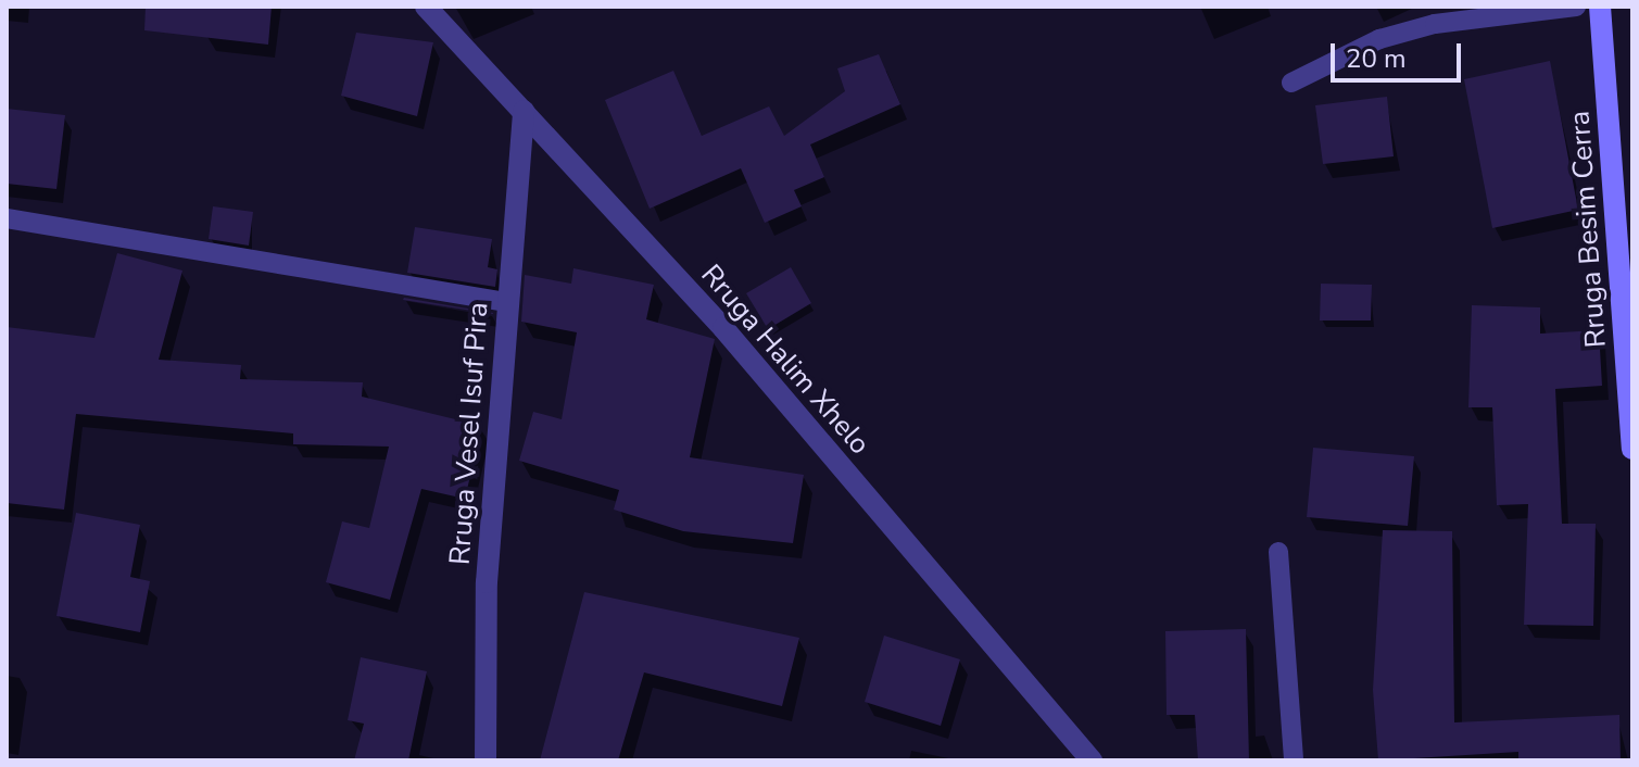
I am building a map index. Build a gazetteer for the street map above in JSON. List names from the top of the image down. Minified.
{"streets":{"street":["Rruga Besim Cerra","Rruga Halim Xhelo","Rruga Vesel Isuf Pira"]},"crossings":[["Rruga Halim Xhelo","Rruga Vesel Isuf Pira"]],"scale_bar":"20 m"}
